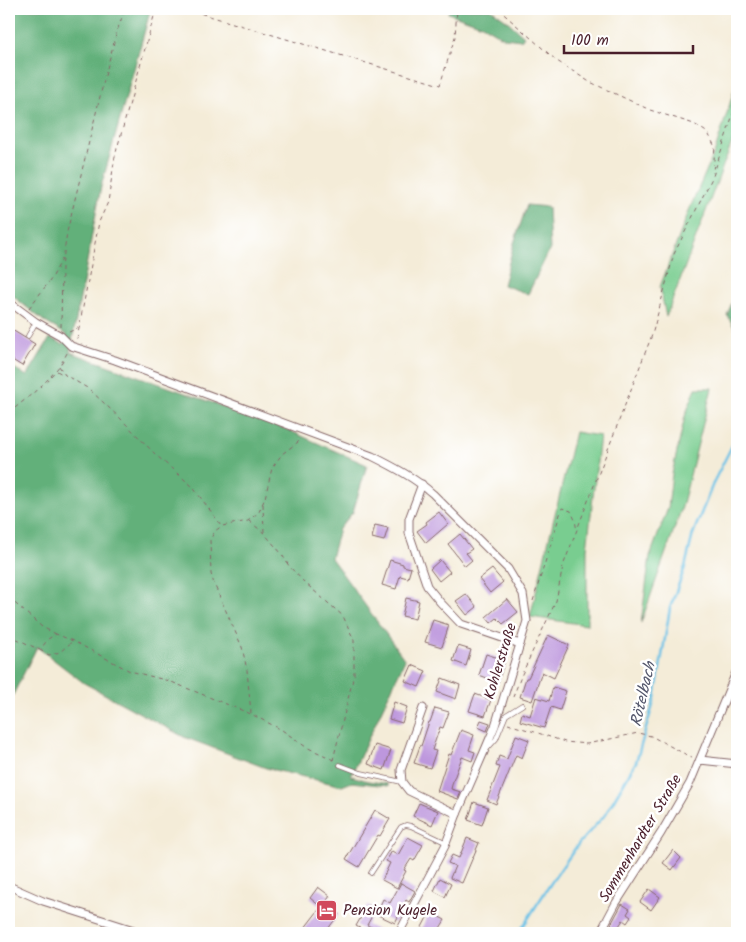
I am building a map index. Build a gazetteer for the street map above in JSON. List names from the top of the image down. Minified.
{"streets":{"street":["Kohlerstraße","Sommenhardter Straße"]},"water":["Rötelbach"],"places":{"hotel":["Pension Kugele"]},"scale_bar":"100 m"}
